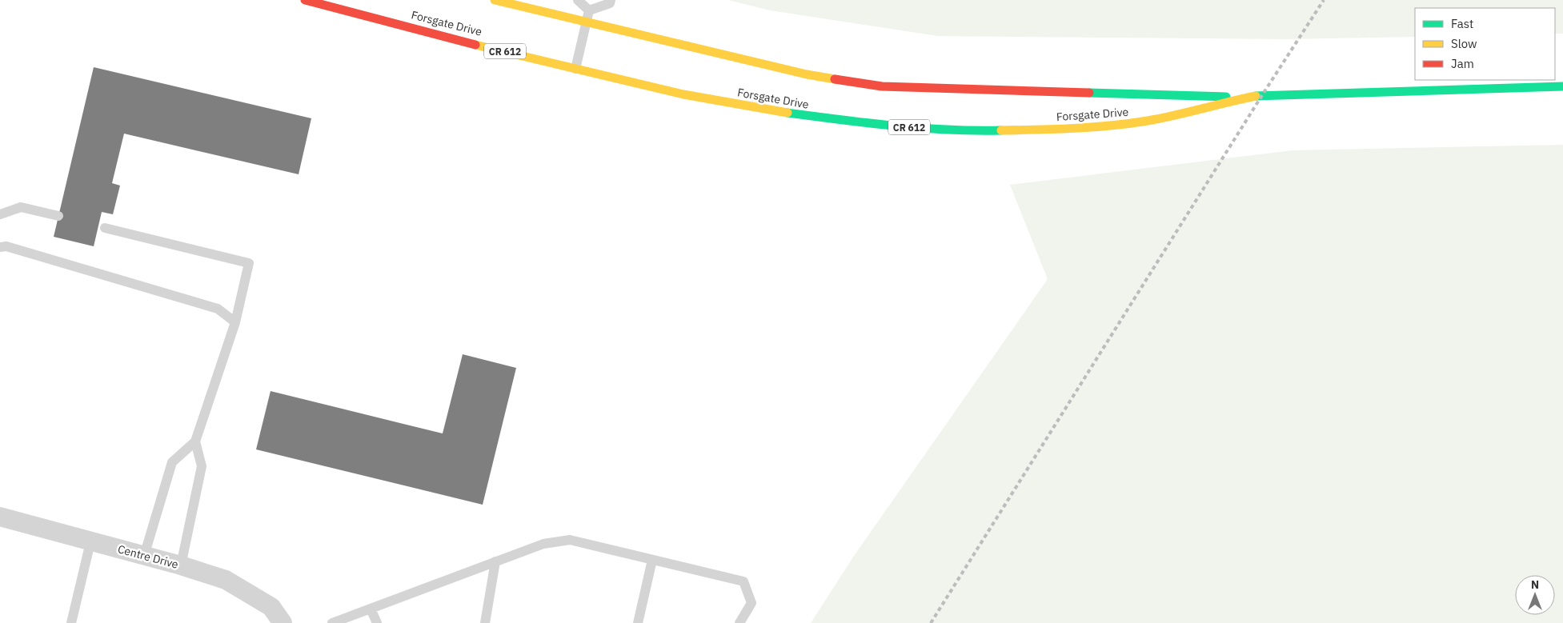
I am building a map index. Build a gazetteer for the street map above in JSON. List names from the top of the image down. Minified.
{"streets":{"main road":["Forsgate Drive","CR 612"],"street":["Centre Drive"]},"legend":["Fast","Slow","Jam"],"north":"top"}
